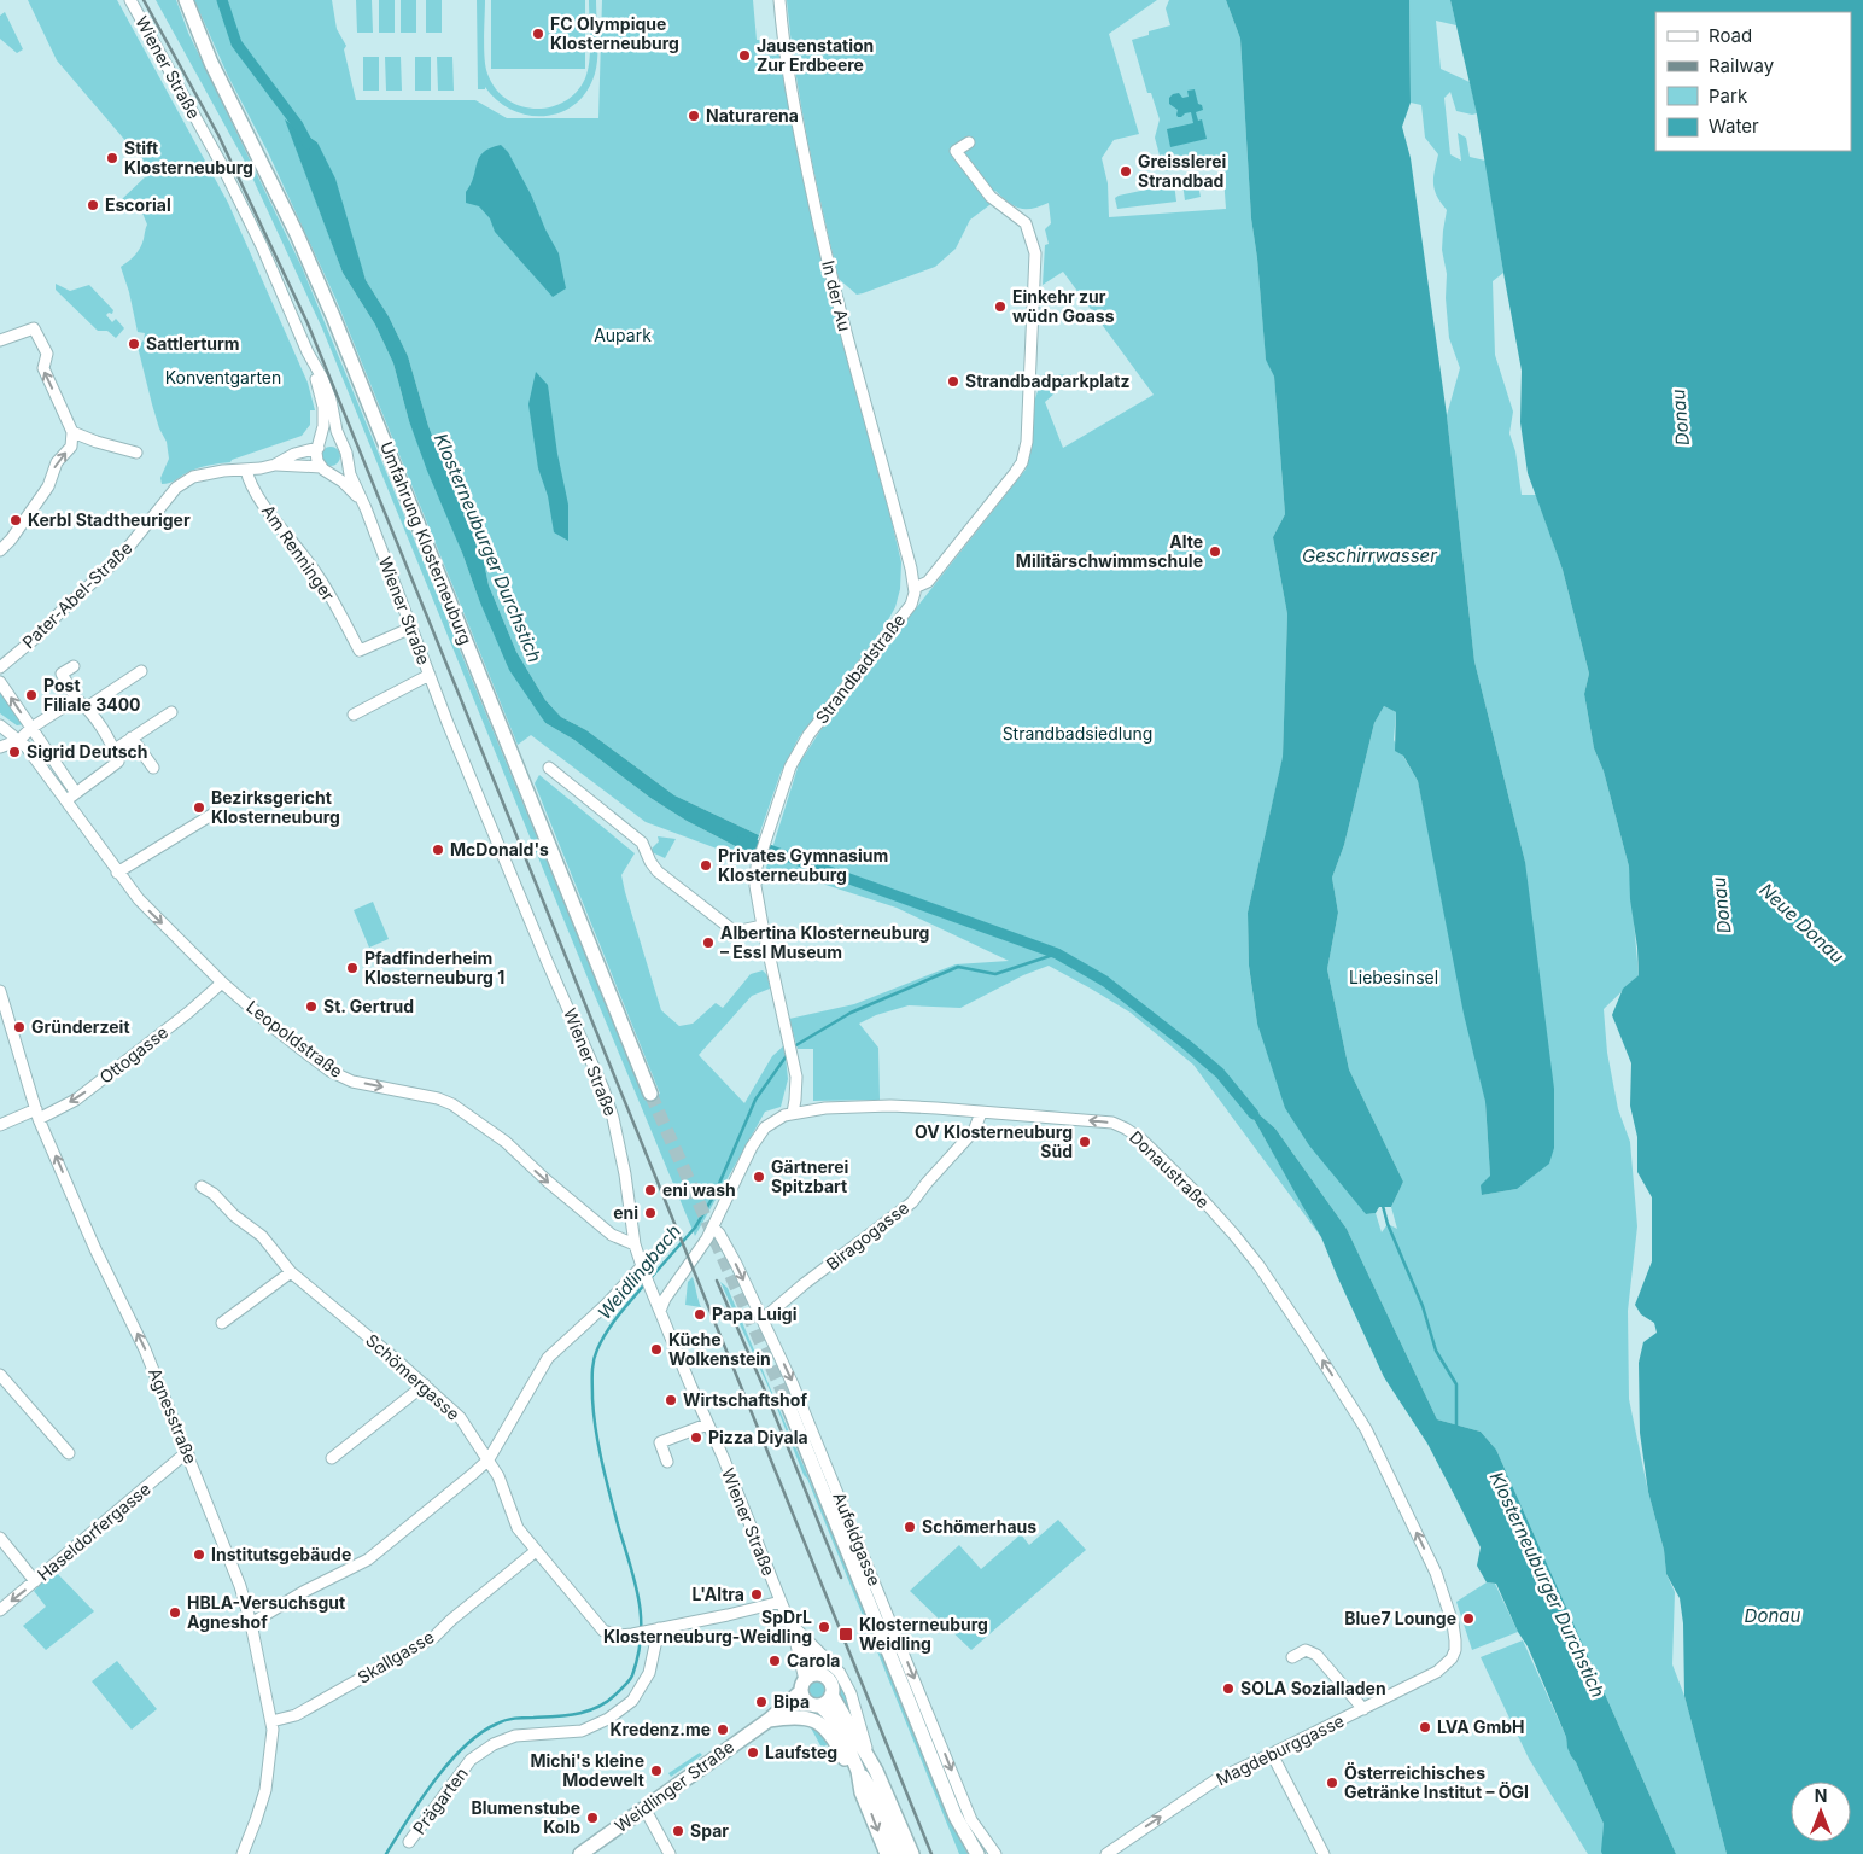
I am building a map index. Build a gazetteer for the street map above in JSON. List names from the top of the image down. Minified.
{"streets":{"main road":["Wiener Straße","Umfahrung Klosterneuburg","Weidlinger Straße"],"street":["In der Au","Am Renninger","Pater-Abel-Straße","Strandbadstraße","Leopoldstraße","Ottogasse","Donaustraße","Biragogasse","Schömergasse","Agnesstraße","Haseldorfergasse","Aufeldgasse","Skallgasse","Magdeburggasse","Prägarten"]},"crossings":[["Wiener Straße","Am Renninger"],["Wiener Straße","Pater-Abel-Straße"],["Wiener Straße","Leopoldstraße"],["Wiener Straße","Donaustraße"],["Wiener Straße","Schömergasse"],["Wiener Straße","Weidlinger Straße"],["In der Au","Strandbadstraße"],["Am Renninger","Pater-Abel-Straße"],["Strandbadstraße","Donaustraße"],["Leopoldstraße","Ottogasse"],["Ottogasse","Agnesstraße"],["Donaustraße","Biragogasse"],["Donaustraße","Aufeldgasse"],["Donaustraße","Magdeburggasse"],["Biragogasse","Aufeldgasse"],["Schömergasse","Skallgasse"],["Schömergasse","Prägarten"],["Agnesstraße","Haseldorfergasse"],["Agnesstraße","Skallgasse"]],"one_way":["Leopoldstraße","Ottogasse","Donaustraße","Agnesstraße","Aufeldgasse","Magdeburggasse"],"water":["Donau","Klosterneuburger Durchstich","Geschirrwasser","Neue Donau","Weidlingbach"],"parks":["Aupark","Konventgarten","Strandbadsiedlung","Liebesinsel"],"places":{"other":["FC Olympique Klosterneuburg","Jausenstation Zur Erdbeere","Naturarena","Stift Klosterneuburg","Greisslerei Strandbad","Escorial","Einkehr zur wüdn Goass","Sattlerturm","Strandbadparkplatz","Kerbl Stadtheuriger","Alte Militärschwimmschule","Post Filiale 3400","Sigrid Deutsch","Bezirksgericht Klosterneuburg","McDonald's","Privates Gymnasium Klosterneuburg","Albertina Klosterneuburg – Essl Museum","Pfadfinderheim Klosterneuburg 1","St. Gertrud","Gründerzeit","OV Klosterneuburg Süd","Gärtnerei Spitzbart","eni wash","eni","Papa Luigi","Küche Wolkenstein","Wirtschaftshof","Pizza Diyala","Schömerhaus","Institutsgebäude","L'Altra","HBLA-Versuchsgut Agneshof","Blue7 Lounge","SpDrL Klosterneuburg-Weidling","Carola","SOLA Sozialladen","Bipa","LVA GmbH","Kredenz.me","Laufsteg","Michi's kleine Modewelt","Österreichisches Getränke Institut – ÖGI","Blumenstube Kolb","Spar"],"transit":["Klosterneuburg Weidling"]},"legend":["Road","Railway","Park","Water"],"north":"top"}
